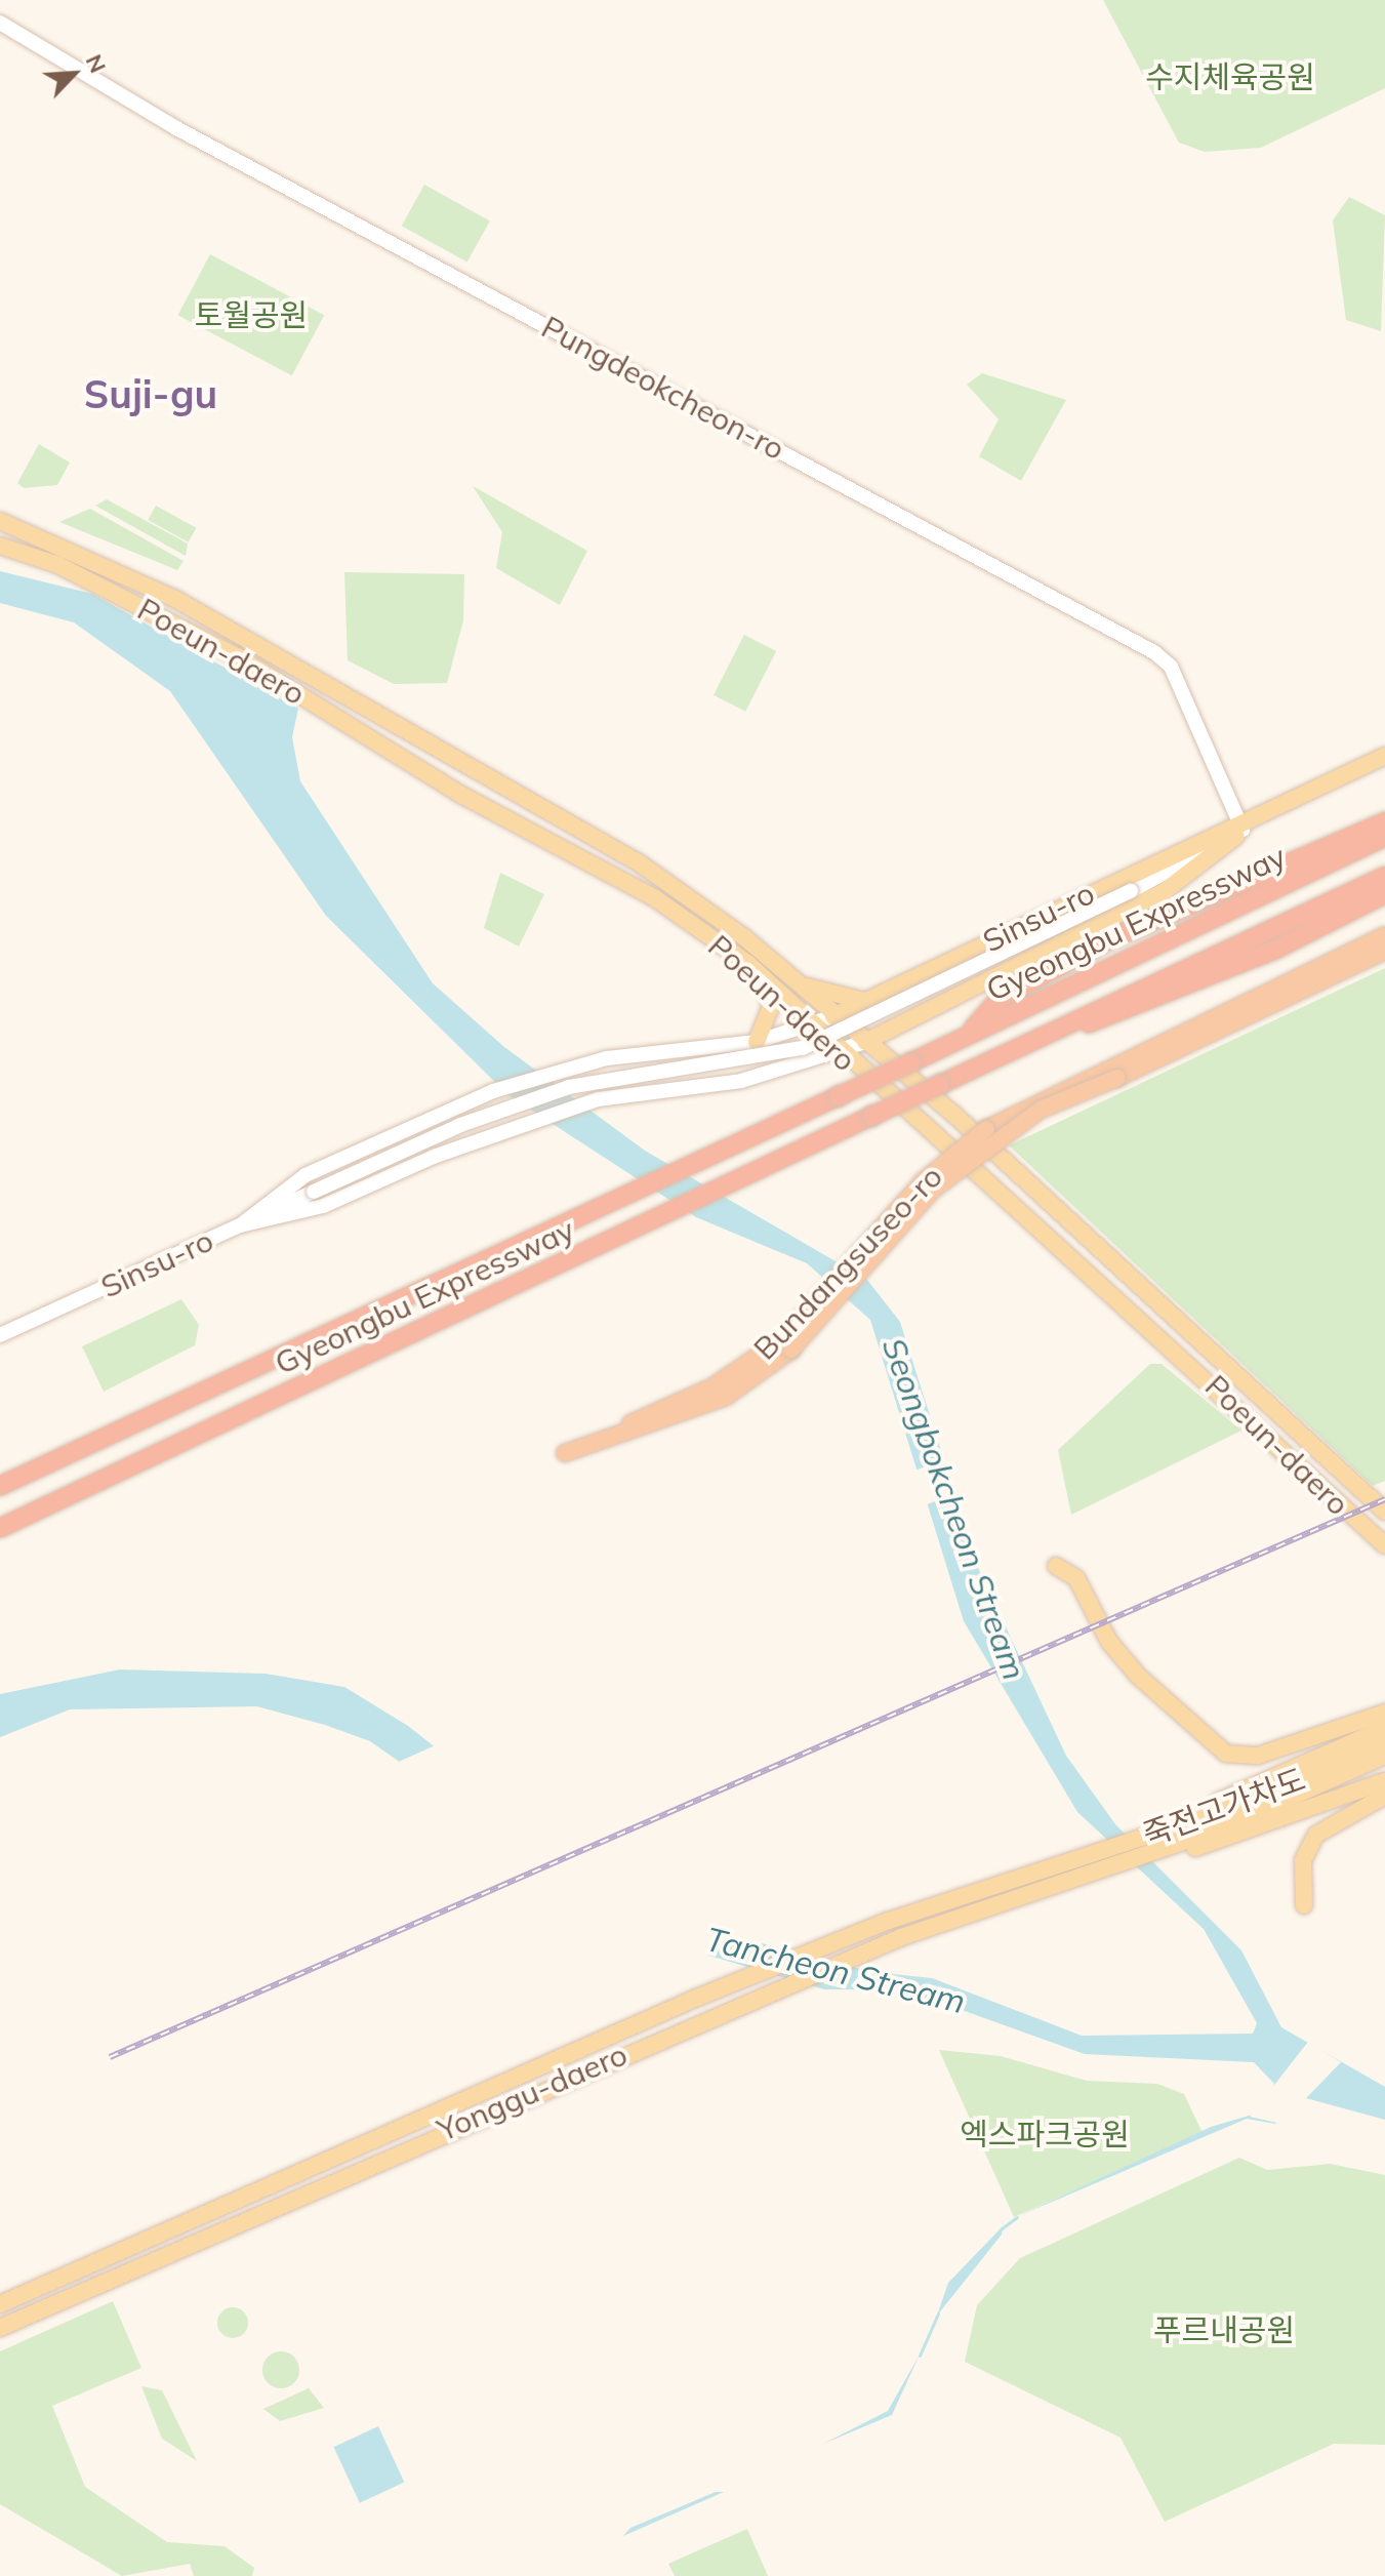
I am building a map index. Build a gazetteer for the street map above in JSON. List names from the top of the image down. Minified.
{"streets":{"highway":["Gyeongbu Expressway","Bundangsuseo-ro"],"main road":["Pungdeokcheon-ro","Poeun-daero","Sinsu-ro","죽전고가차도","Yonggu-daero"]},"crossings":[["Pungdeokcheon-ro","Sinsu-ro"],["Poeun-daero","Sinsu-ro"],["죽전고가차도","Yonggu-daero"]],"districts":["Suji-gu"],"water":["Seongbokcheon Stream","Tancheon Stream"],"parks":["수지체육공원","토월공원","엑스파크공원","푸르내공원"],"north":"top right"}
